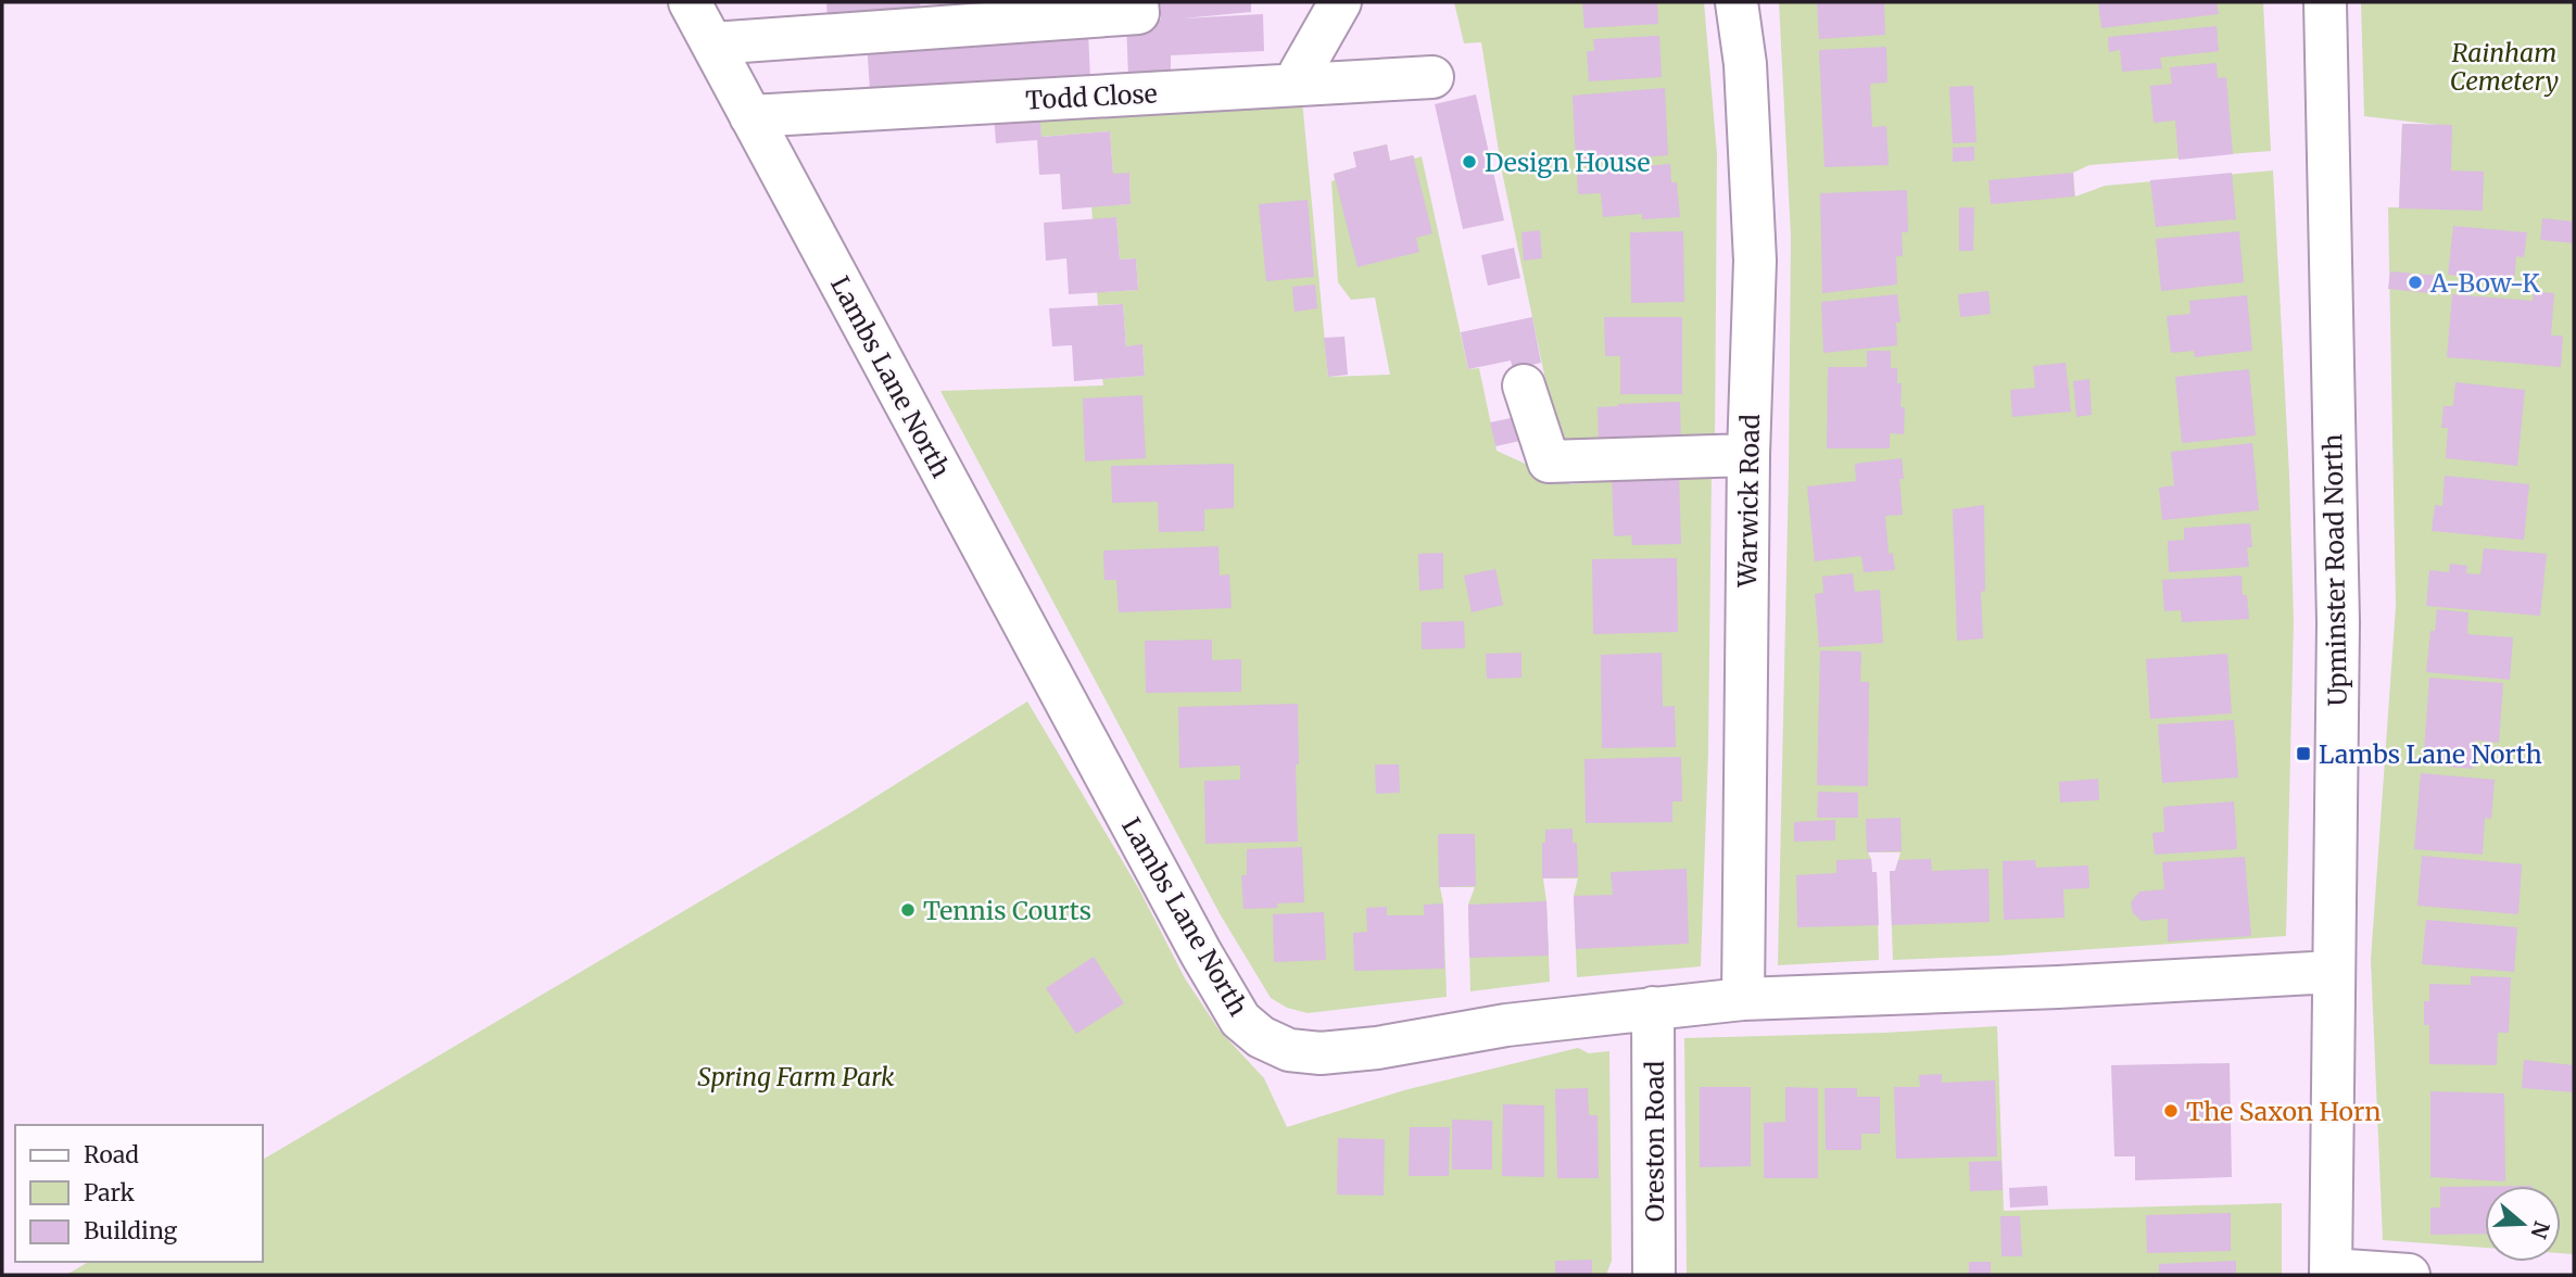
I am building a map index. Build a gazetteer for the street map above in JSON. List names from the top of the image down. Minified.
{"streets":{"street":["Todd Close","Lambs Lane North","Warwick Road","Upminster Road North","Oreston Road"]},"crossings":[["Todd Close","Lambs Lane North"],["Lambs Lane North","Warwick Road"],["Lambs Lane North","Upminster Road North"],["Lambs Lane North","Oreston Road"]],"parks":["Rainham Cemetery","Spring Farm Park"],"places":{"other":["Design House","A-Bow-K","Tennis Courts","The Saxon Horn"],"transit":["Lambs Lane North"]},"legend":["Road","Park","Building"],"north":"right"}
